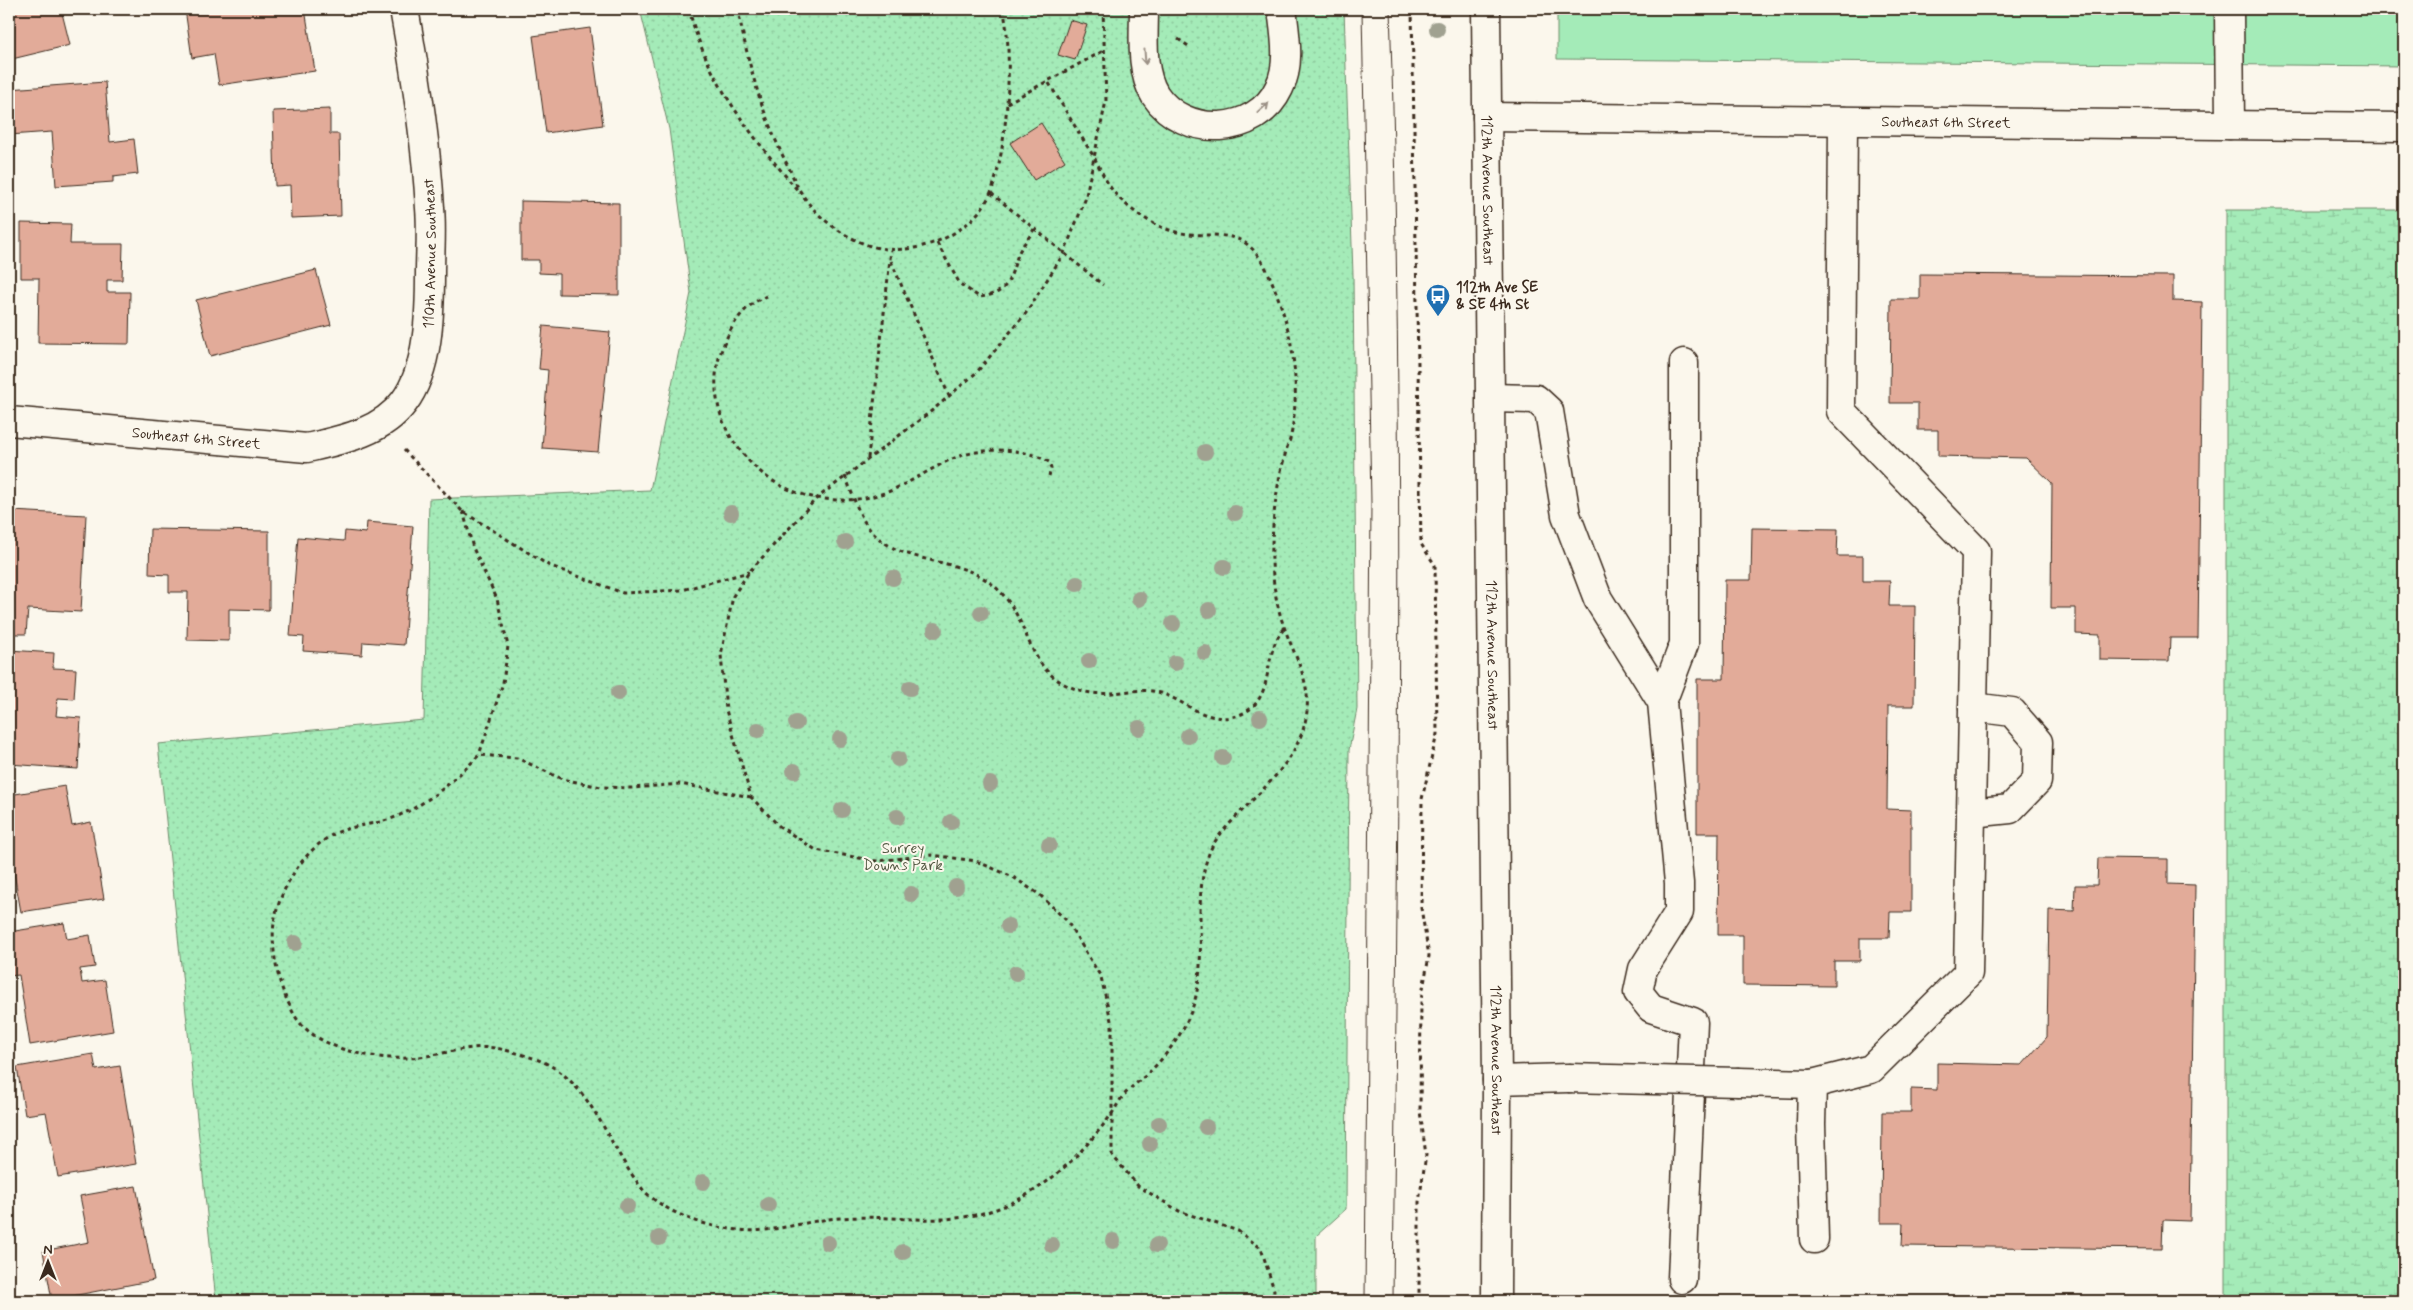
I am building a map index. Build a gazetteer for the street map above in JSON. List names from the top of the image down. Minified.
{"streets":{"street":["Southeast 6th Street","112th Avenue Southeast","110th Avenue Southeast"]},"crossings":[["Southeast 6th Street","112th Avenue Southeast"],["Southeast 6th Street","110th Avenue Southeast"]],"parks":["Surrey Downs Park"],"places":{"bus stop":["112th Ave SE & SE 4th St"]},"north":"top"}
